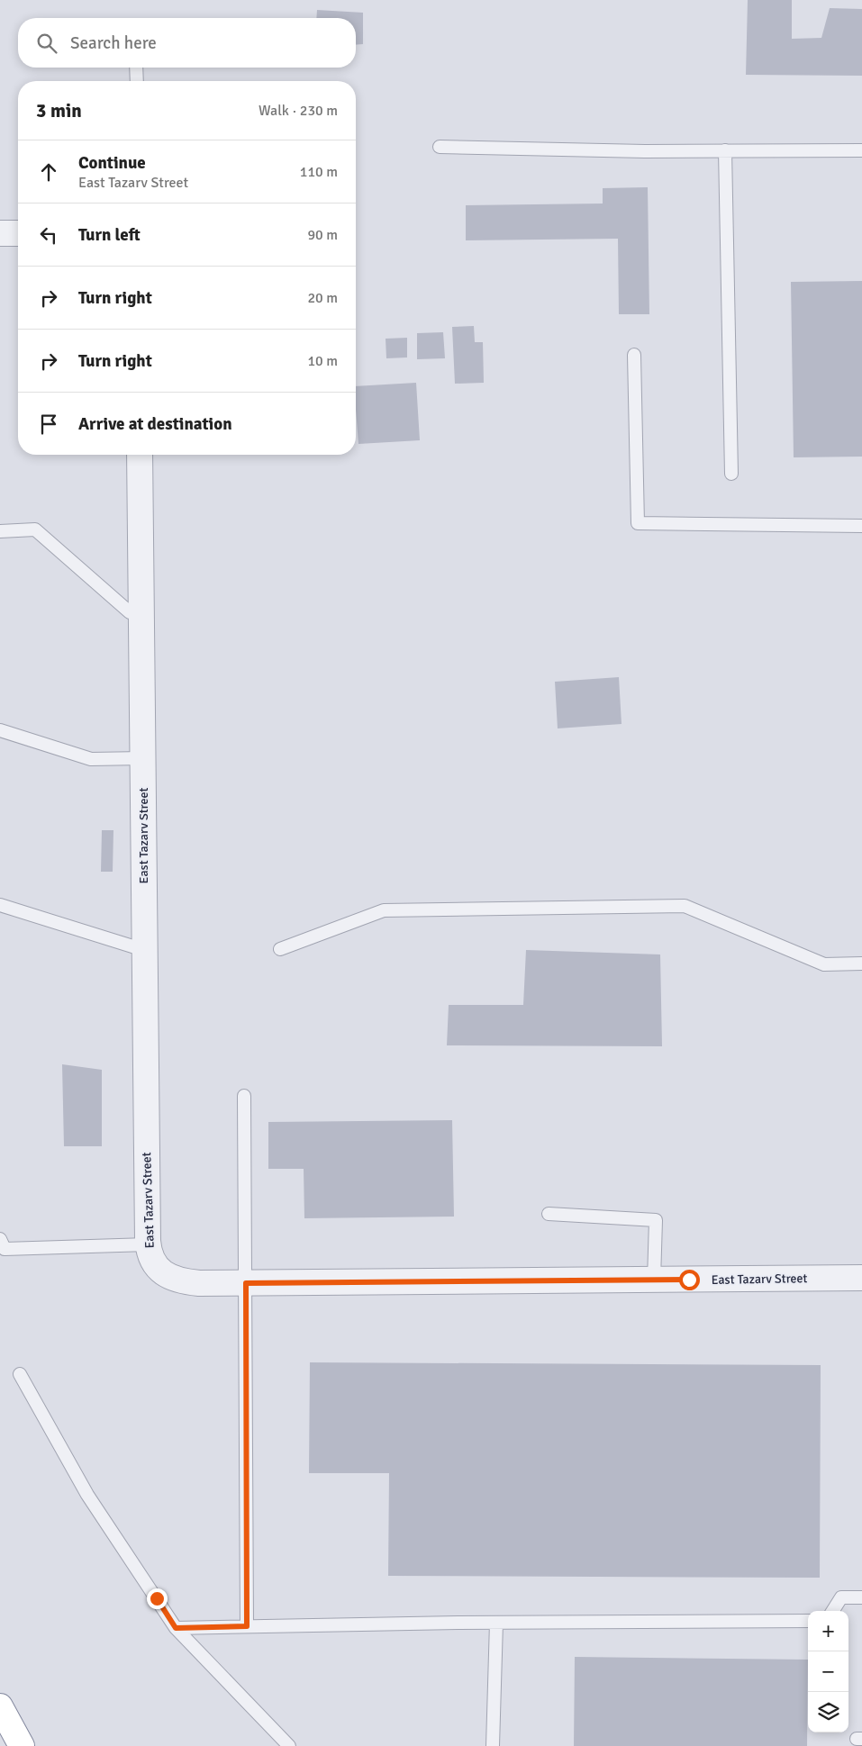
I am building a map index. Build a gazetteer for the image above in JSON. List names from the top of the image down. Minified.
{"streets":{"street":["East Tazarv Street"]},"page":{"search":"Search here","heading":["3 min","Walk · 230 m"],"list":[["Continue","East Tazarv Street","110 m"],["Turn left","90 m"],["Turn right","20 m"],["Turn right","10 m"],"Arrive at destination"],"map_buttons":["+","−"]}}
